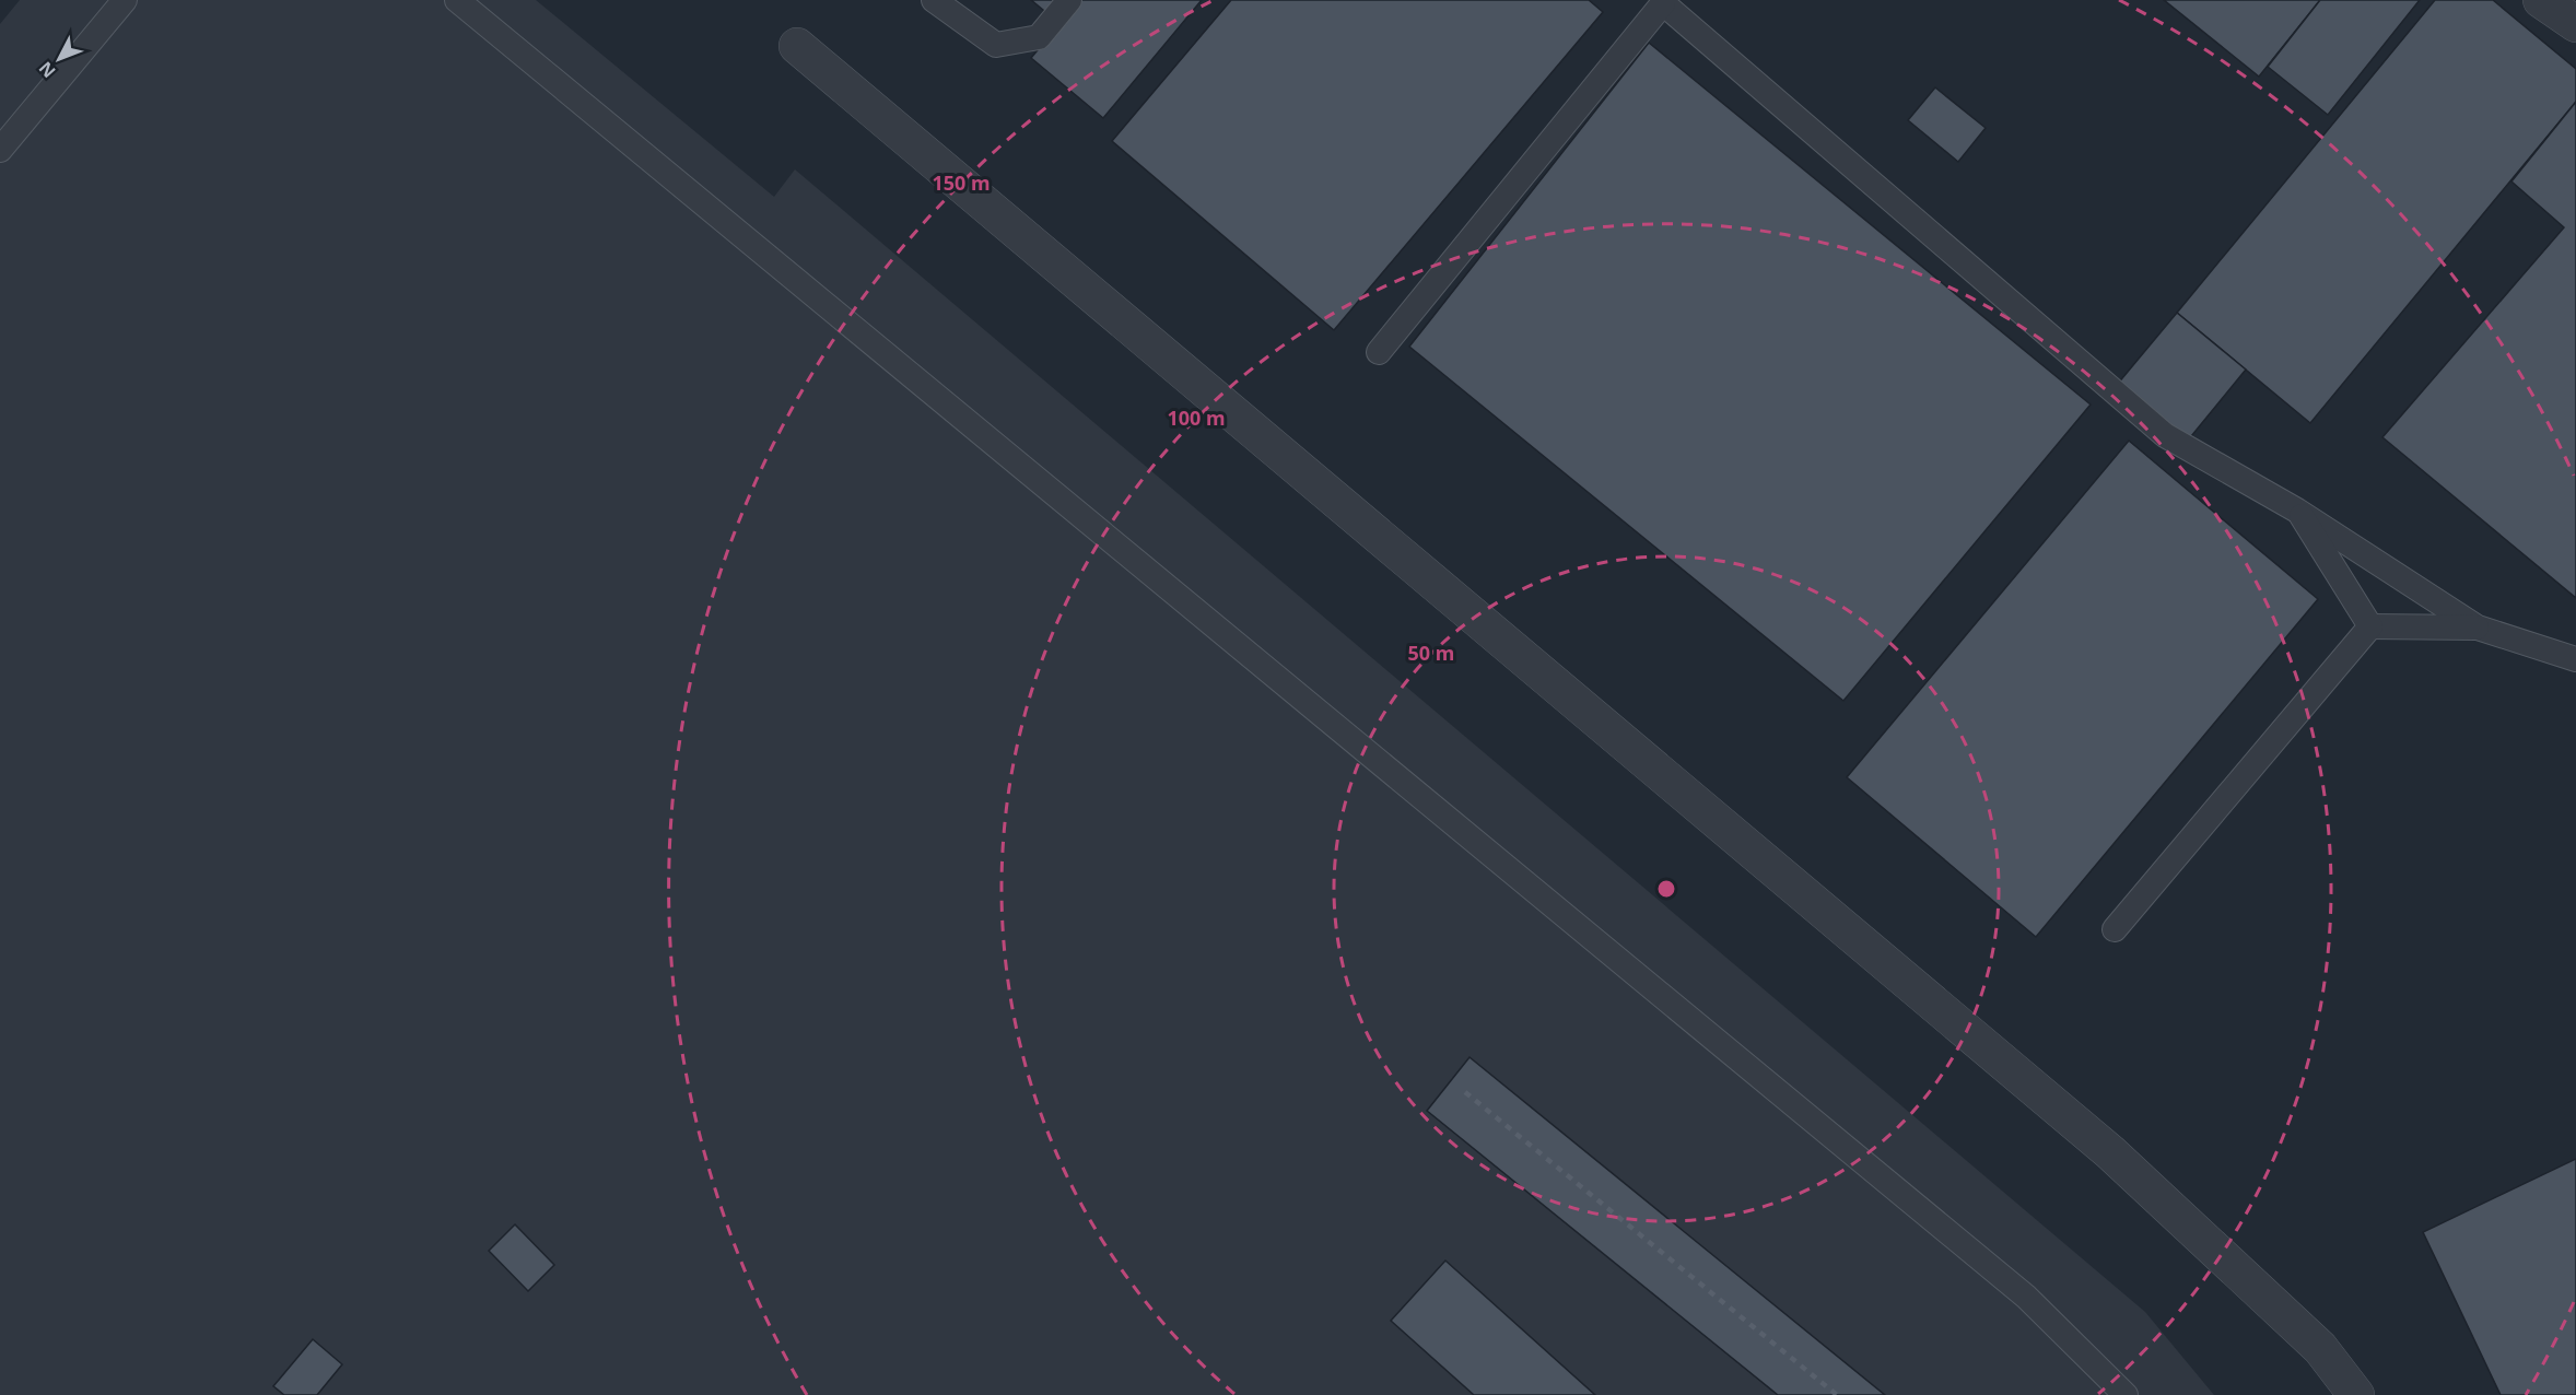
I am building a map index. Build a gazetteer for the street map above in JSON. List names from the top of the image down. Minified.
{"north":"bottom left","rings":["150 m","100 m","50 m"]}
